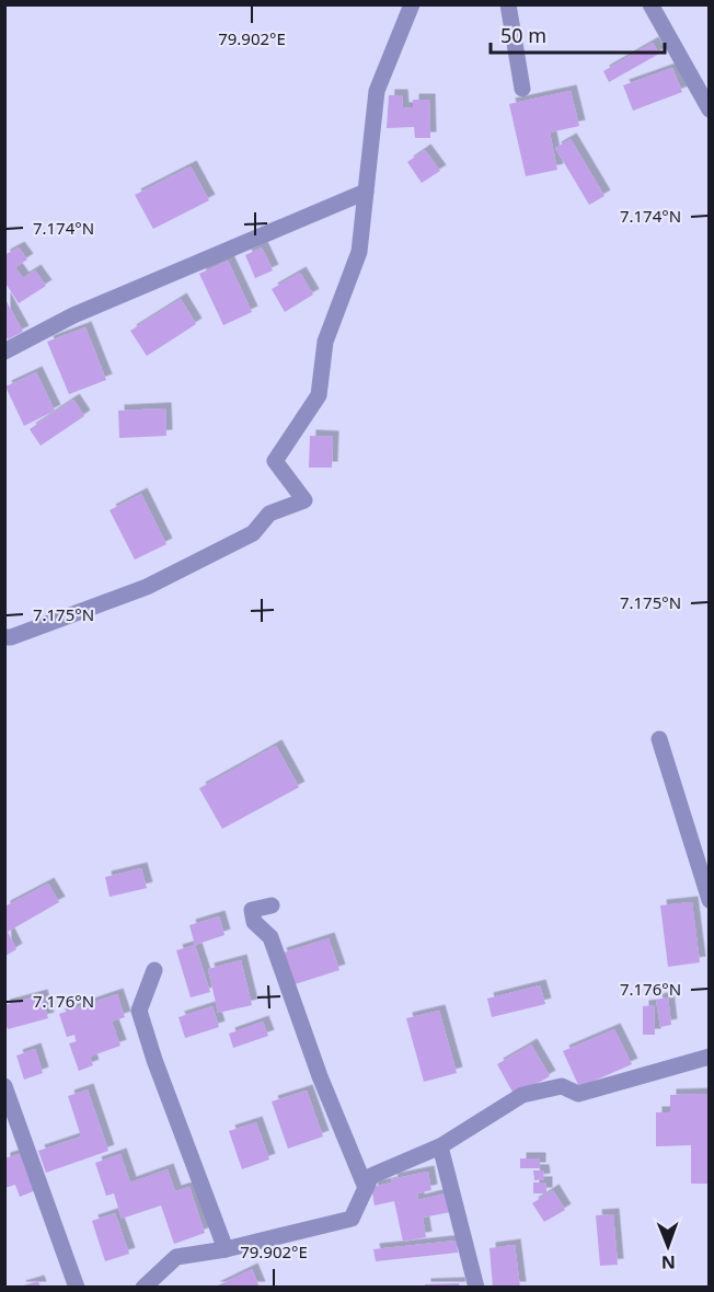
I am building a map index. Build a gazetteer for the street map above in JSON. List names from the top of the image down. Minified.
{"scale_bar":"50 m","north":"bottom","coordinates":["79.902°E","7.174°N","7.175°N","7.176°N"]}
